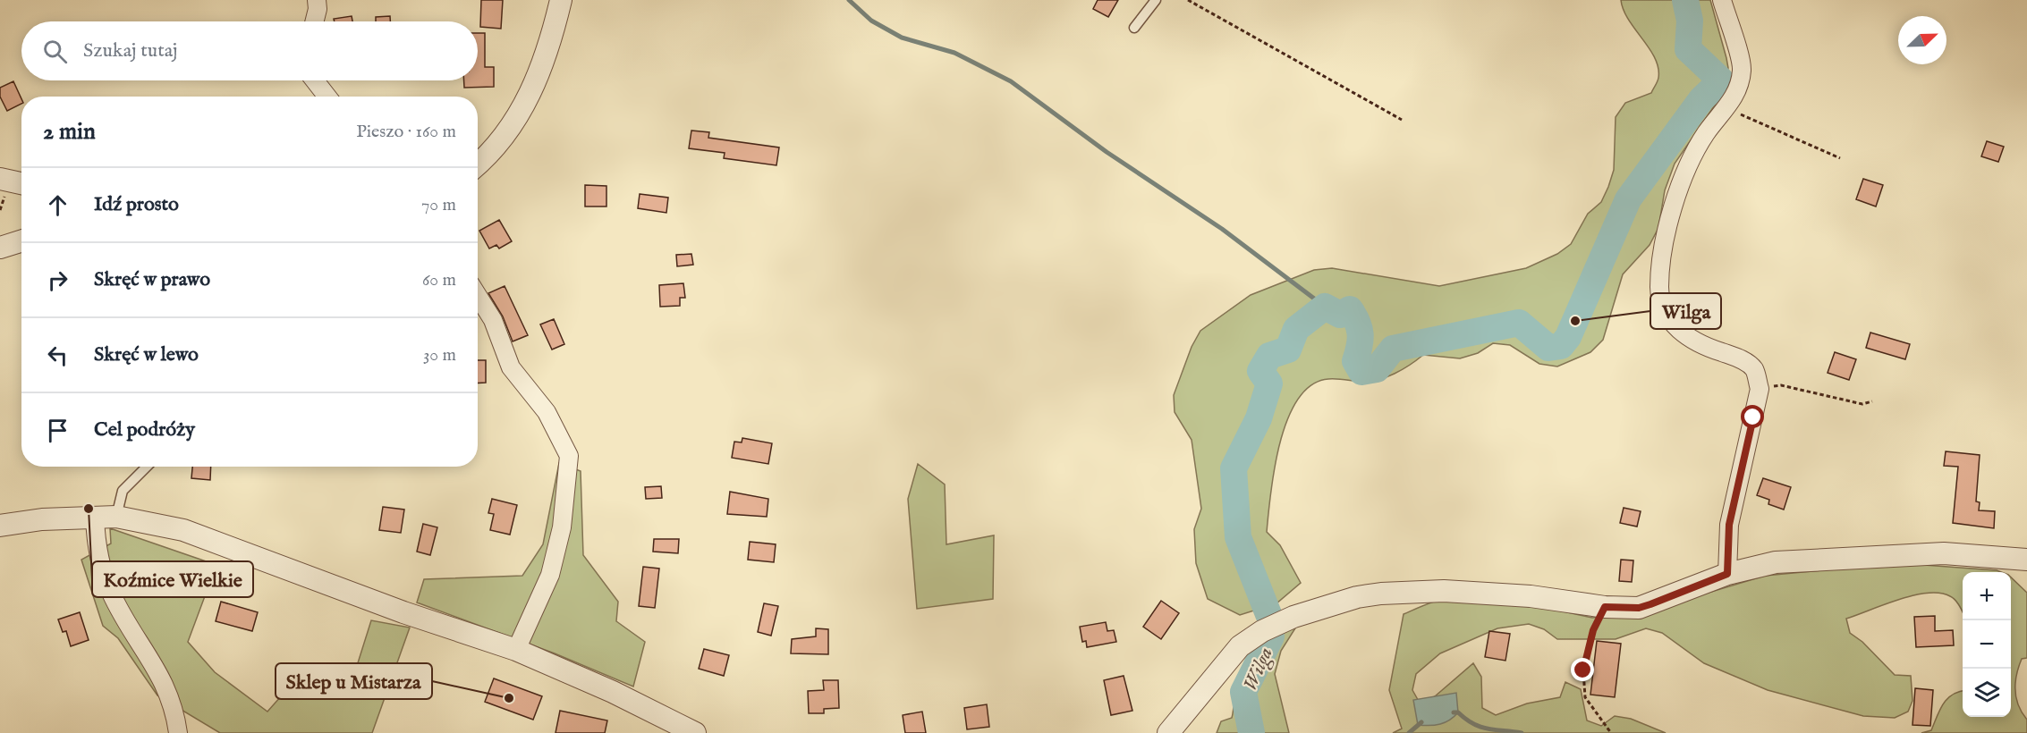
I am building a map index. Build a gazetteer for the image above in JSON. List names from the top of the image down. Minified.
{"water":["Wilga"],"places":["Wilga","Koźmice Wielkie","Sklep u Mistarza"],"north":"top right","page":{"search":"Szukaj tutaj","heading":["2 min","Pieszo · 160 m"],"list":[["Idź prosto","70 m"],["Skręć w prawo","60 m"],["Skręć w lewo","30 m"],"Cel podróży"],"map_buttons":["+","−"]}}
